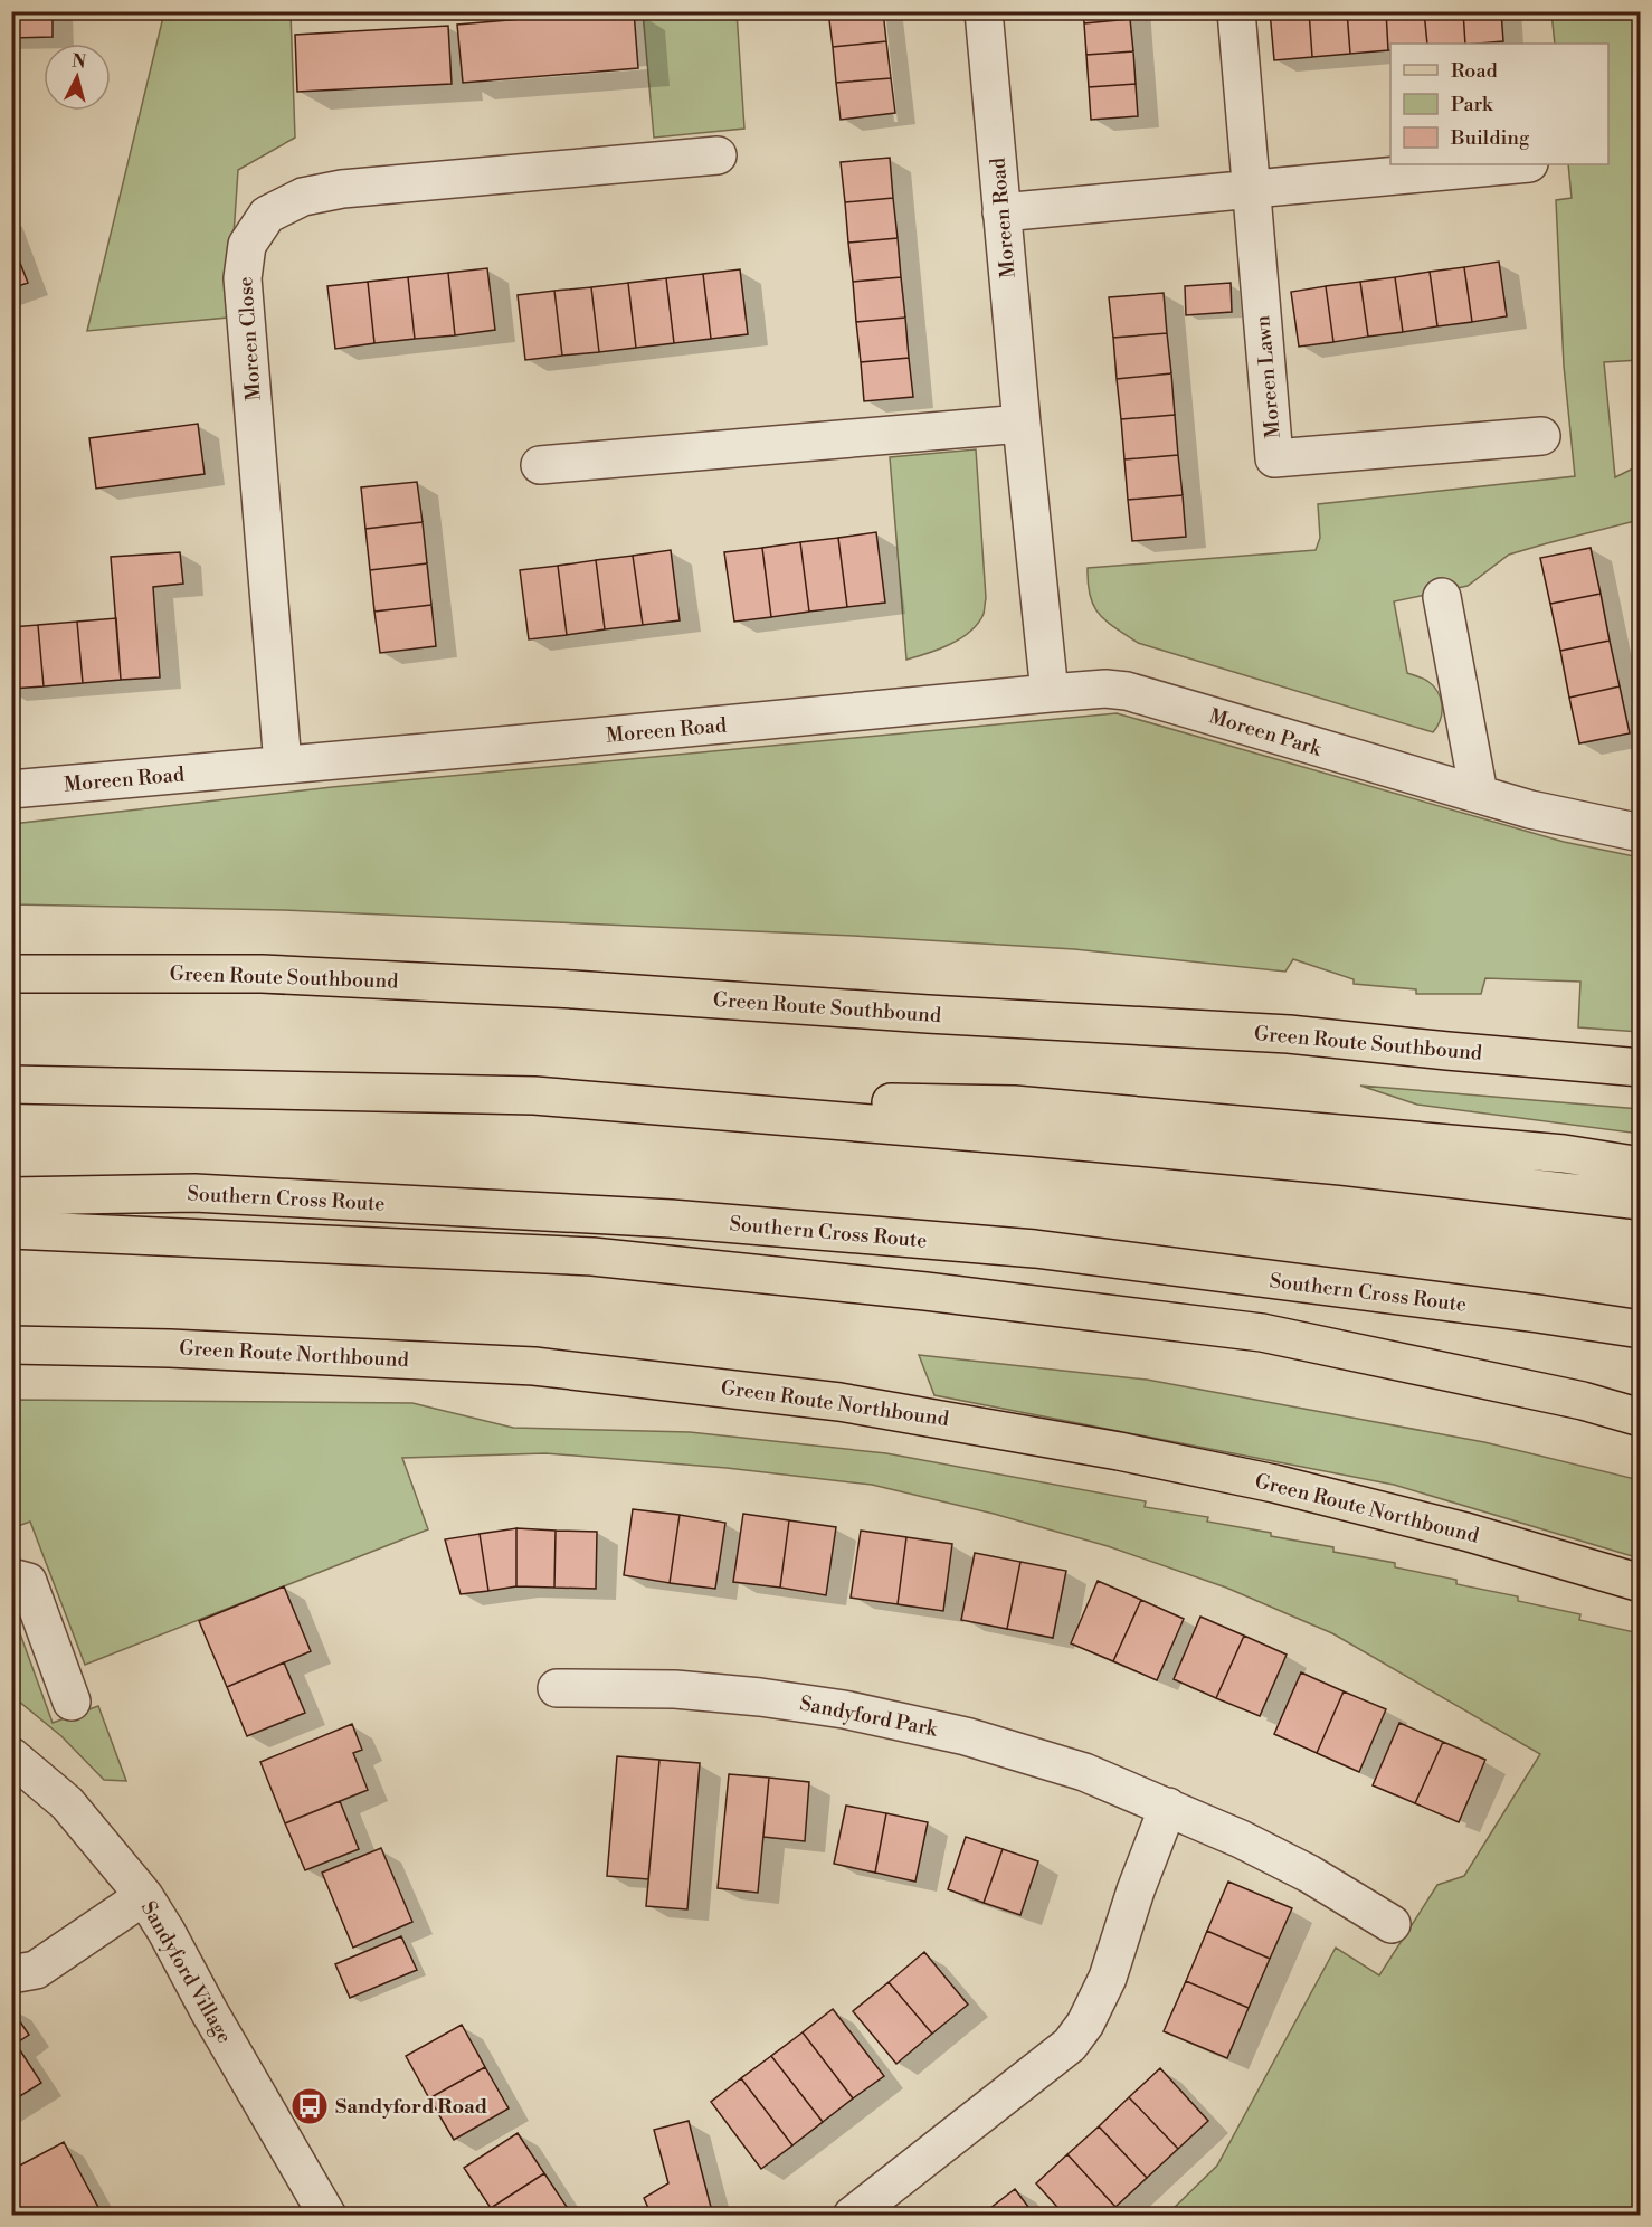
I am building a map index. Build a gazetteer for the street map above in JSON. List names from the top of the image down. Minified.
{"streets":{"main road":["Green Route Southbound","Southern Cross Route","Green Route Northbound"],"street":["Moreen Road","Moreen Close","Moreen Lawn","Moreen Park","Sandyford Park","Sandyford Village"]},"crossings":[["Moreen Road","Moreen Close"],["Moreen Road","Moreen Park"]],"places":{"bus stop":["Sandyford Road"]},"legend":["Road","Park","Building"],"north":"top"}
